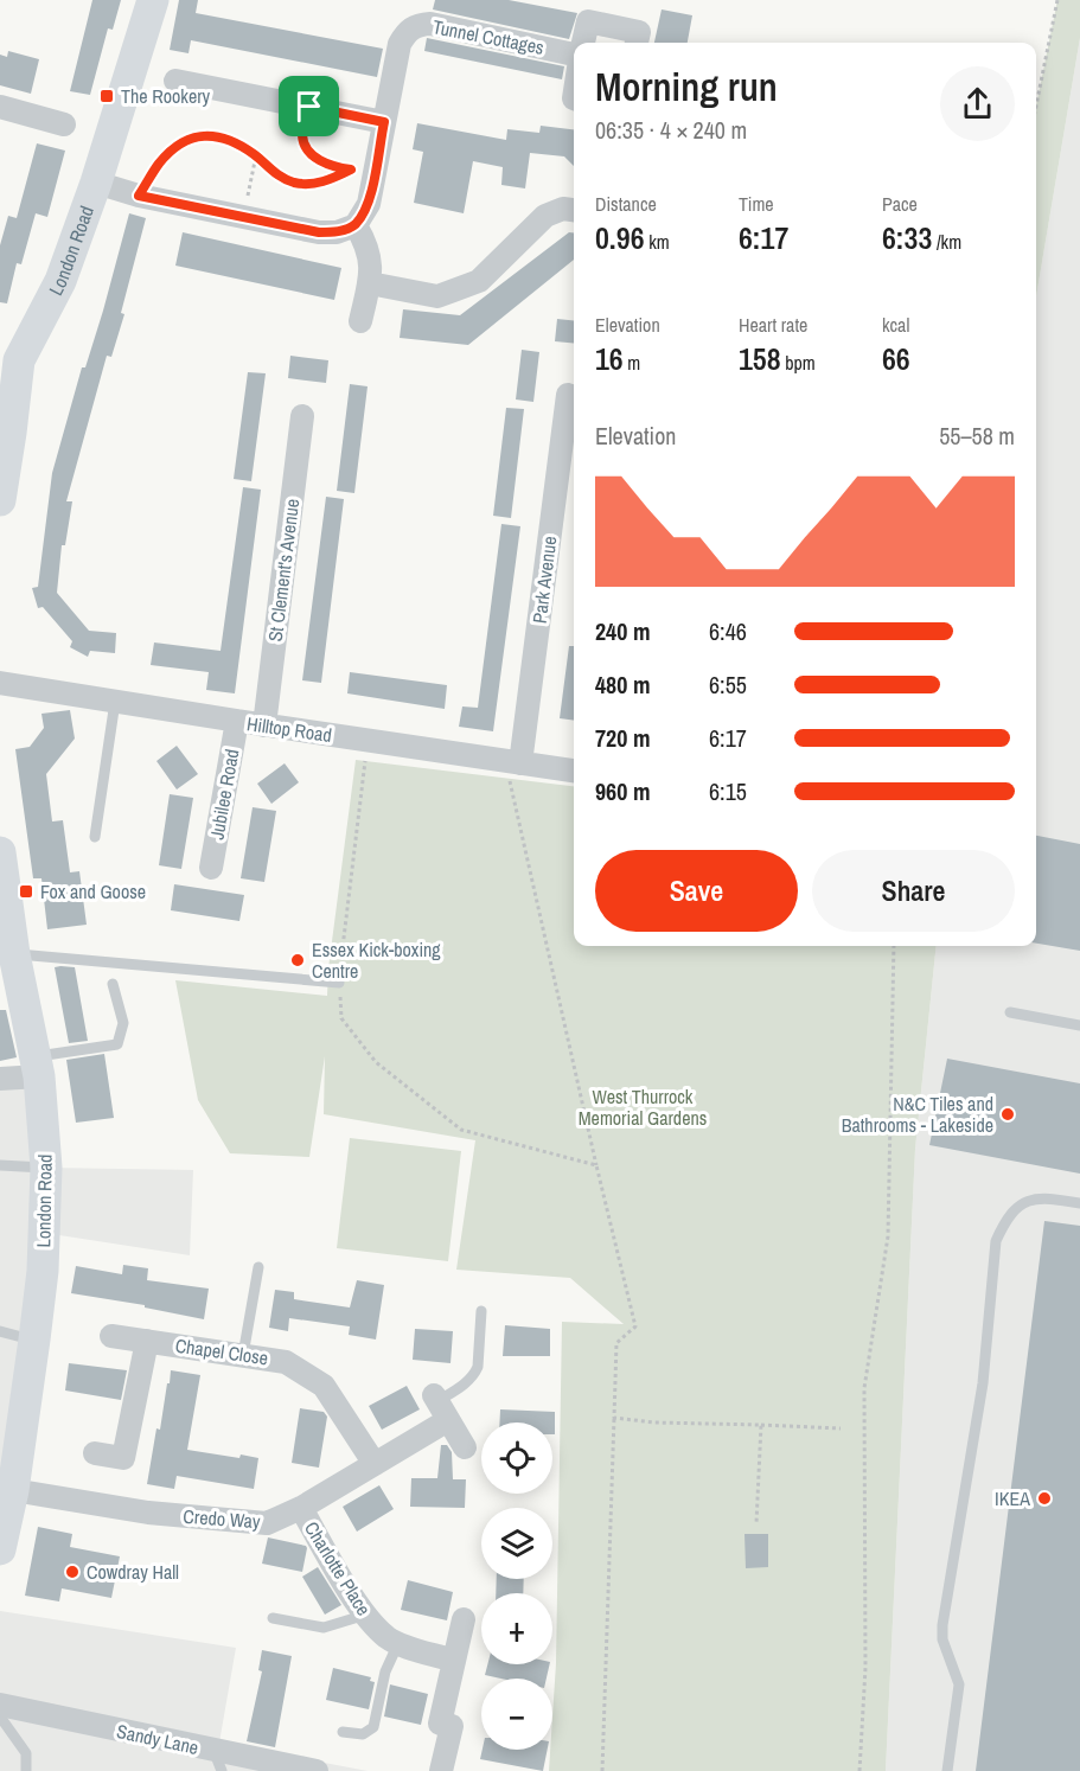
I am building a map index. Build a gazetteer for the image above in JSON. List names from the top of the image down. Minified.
{"streets":{"street":["Tunnel Cottages","London Road","St Clement's Avenue","Park Avenue","Hilltop Road","Jubilee Road","Chapel Close","Credo Way","Charlotte Place","Sandy Lane"]},"crossings":[["London Road","Credo Way"],["St Clement's Avenue","Hilltop Road"],["Park Avenue","Hilltop Road"],["Hilltop Road","Jubilee Road"],["Chapel Close","Credo Way"],["Credo Way","Charlotte Place"]],"parks":["West Thurrock Memorial Gardens"],"places":{"transit":["The Rookery","Fox and Goose"],"other":["Essex Kick-boxing Centre","N&C Tiles and Bathrooms - Lakeside","IKEA","Cowdray Hall"]},"page":{"heading":["Morning run","06:35 · 4 × 240 m"],"stats":[["Distance","0.96 km"],["Time","6:17"],["Pace","6:33 /km"],["Elevation","16 m"],["Heart rate","158 bpm"],["kcal","66"]],"chart":["Elevation","55–58 m"],"list":[{"name":"240 m","note":"6:46"},{"name":"480 m","note":"6:55"},{"name":"720 m","note":"6:17"},{"name":"960 m","note":"6:15"}],"buttons":["Save","Share"],"map_buttons":["+","−"]}}
